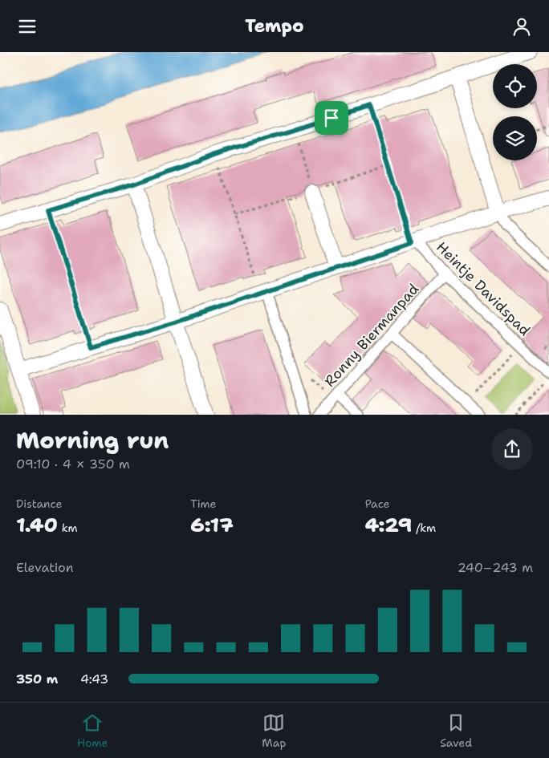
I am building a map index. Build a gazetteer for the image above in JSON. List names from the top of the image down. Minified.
{"streets":{"street":["Heintje Davidspad","Ronny Biermanpad"]},"crossings":[["Heintje Davidspad","Ronny Biermanpad"]],"page":{"header":"Tempo","heading":["Morning run","09:10 · 4 × 350 m"],"stats":[["Distance","1.40 km"],["Time","6:17"],["Pace","4:29 /km"]],"chart":["Elevation","240–243 m"],"list":[{"name":"350 m","note":"4:43"}],"tabs":["Home","Map","Saved"]}}
